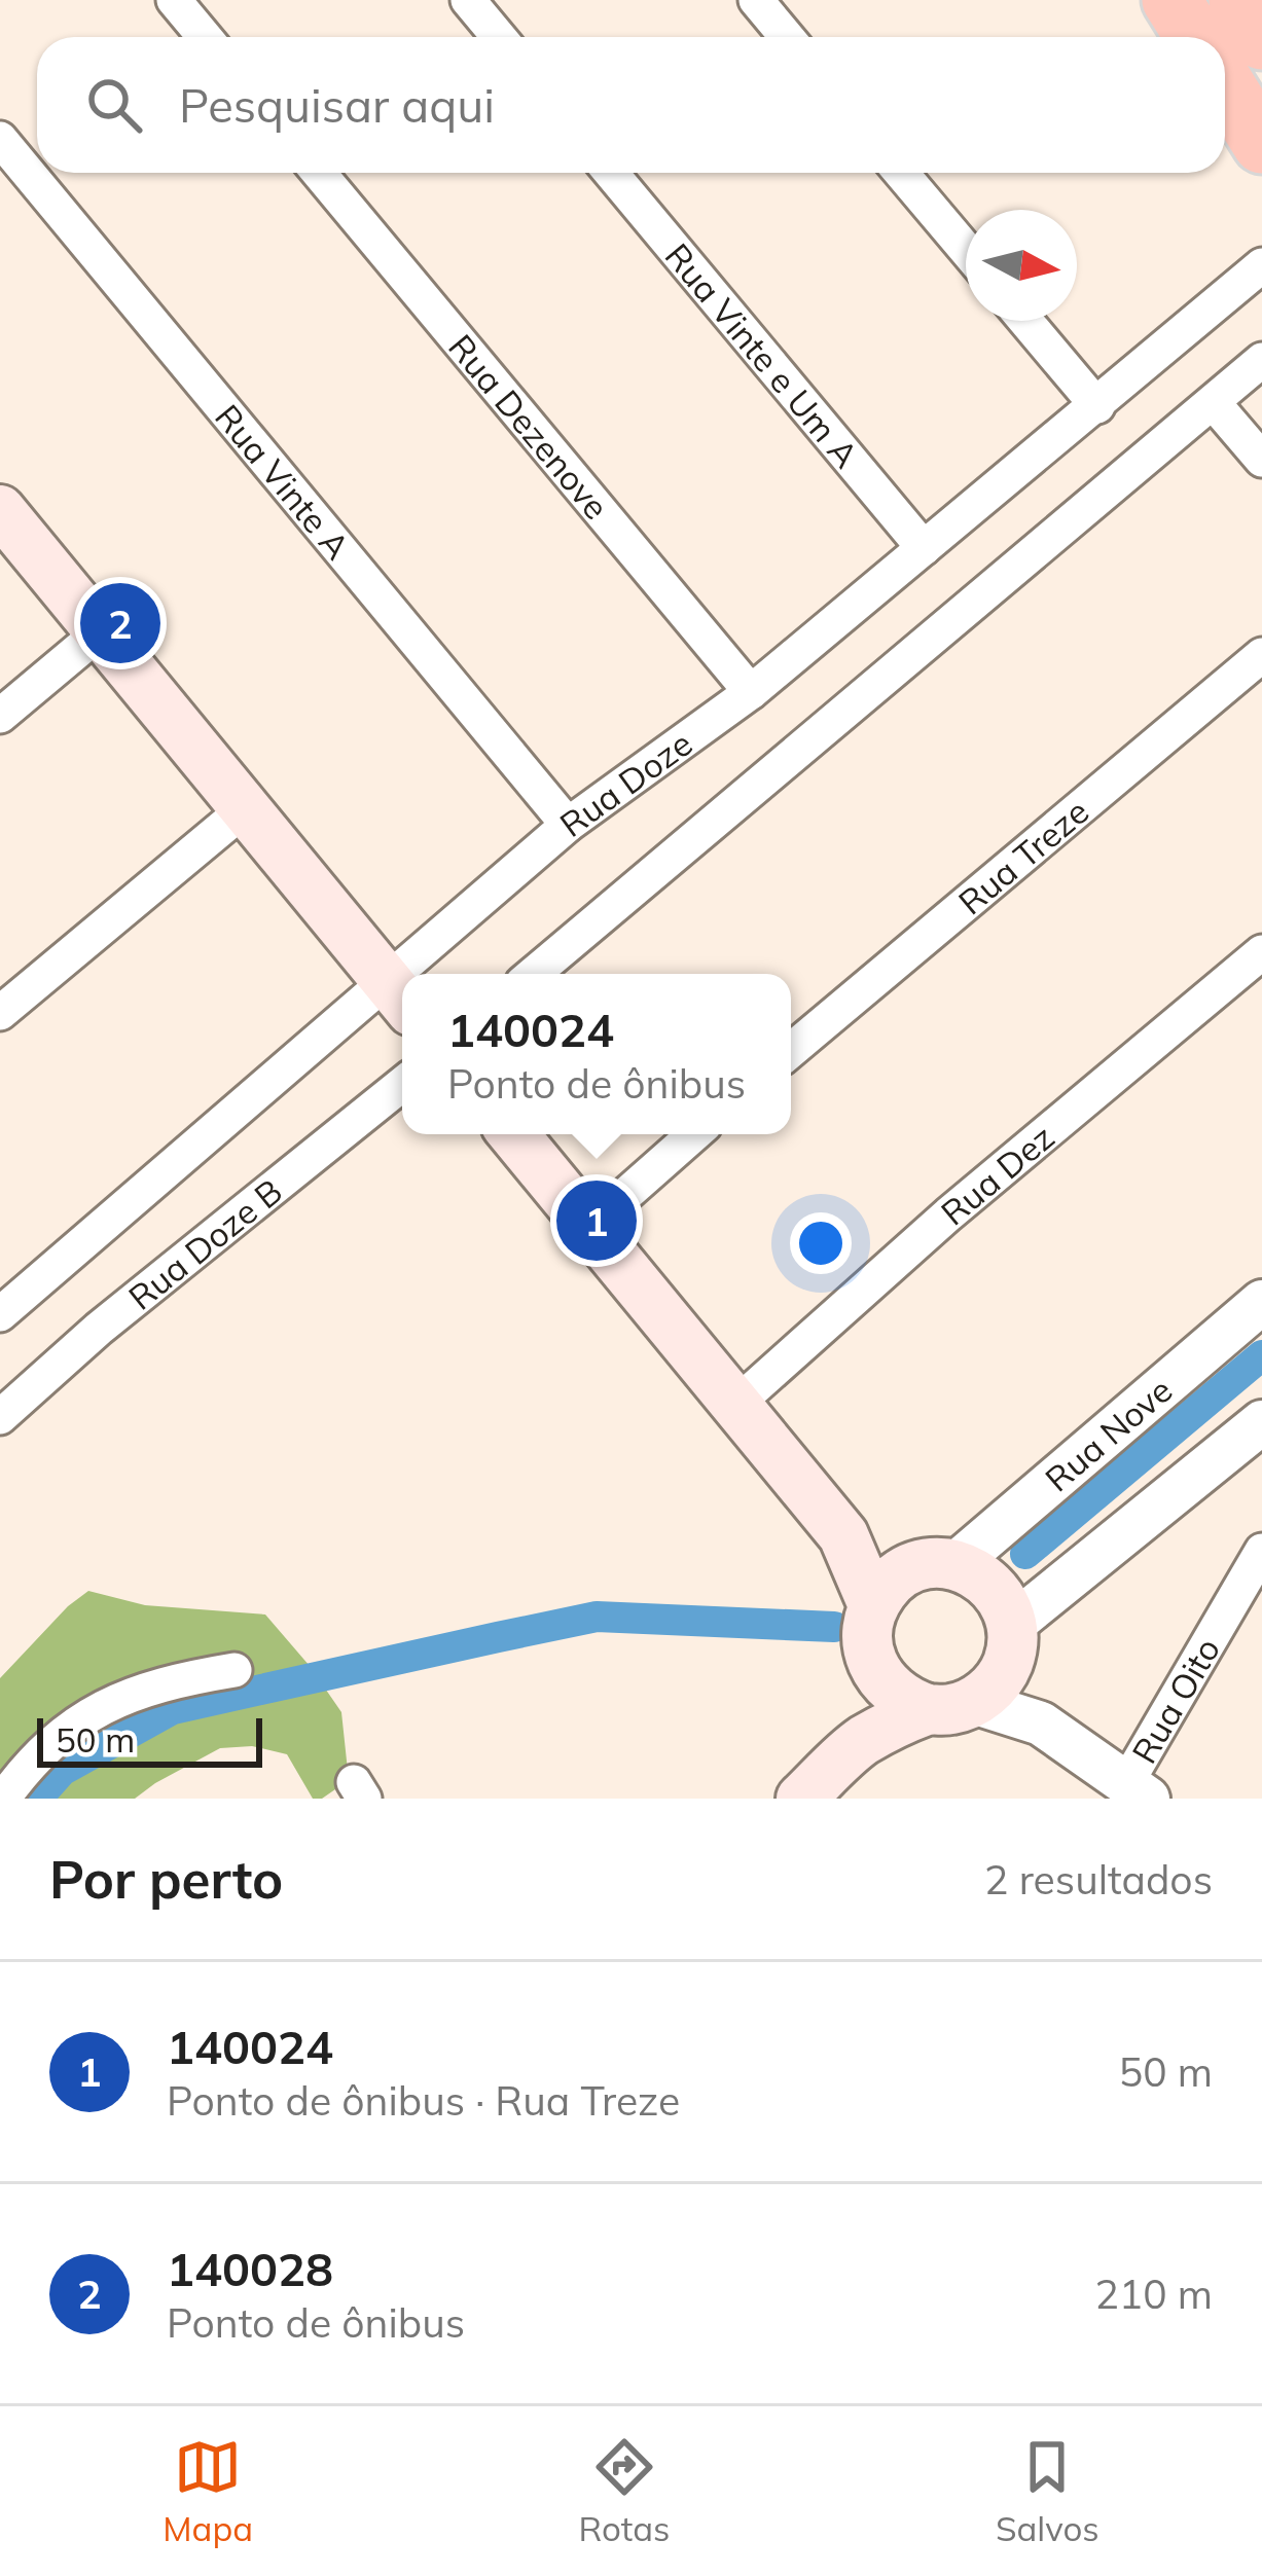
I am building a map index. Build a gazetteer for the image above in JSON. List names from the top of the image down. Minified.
{"streets":{"street":["Rua Vinte e Um A","Rua Dezenove","Rua Vinte A","Rua Doze","Rua Treze","Rua Dez","Rua Doze B","Rua Nove","Rua Oito"]},"crossings":[["Rua Vinte e Um A","Rua Doze"],["Rua Dezenove","Rua Doze"],["Rua Vinte A","Rua Doze"]],"scale_bar":"50 m","north":"right","page":{"search":"Pesquisar aqui","pins":["2","1"],"popup":["140024","Ponto de ônibus"],"scale":"50 m","heading":["Por perto","2 resultados"],"list":[{"mark":"1","name":"140024","note":"Ponto de ônibus · Rua Treze","value":"50 m"},{"mark":"2","name":"140028","note":"Ponto de ônibus","value":"210 m"}],"nav":["Mapa","Rotas","Salvos"]}}
